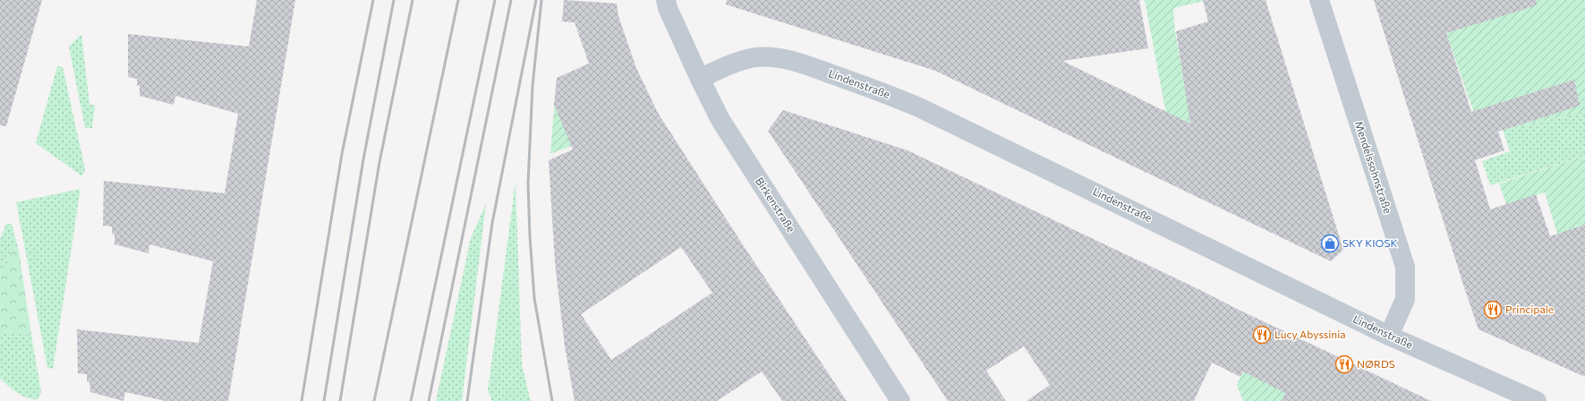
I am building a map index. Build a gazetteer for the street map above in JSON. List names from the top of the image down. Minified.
{"streets":{"street":["Lindenstraße","Mendelssohnstraße","Birkenstraße"]},"crossings":[["Lindenstraße","Mendelssohnstraße"],["Lindenstraße","Birkenstraße"]],"places":{"shop":["SKY KIOSK"],"restaurant":["Principale","Lucy Abyssinia","NØRDS"]}}
